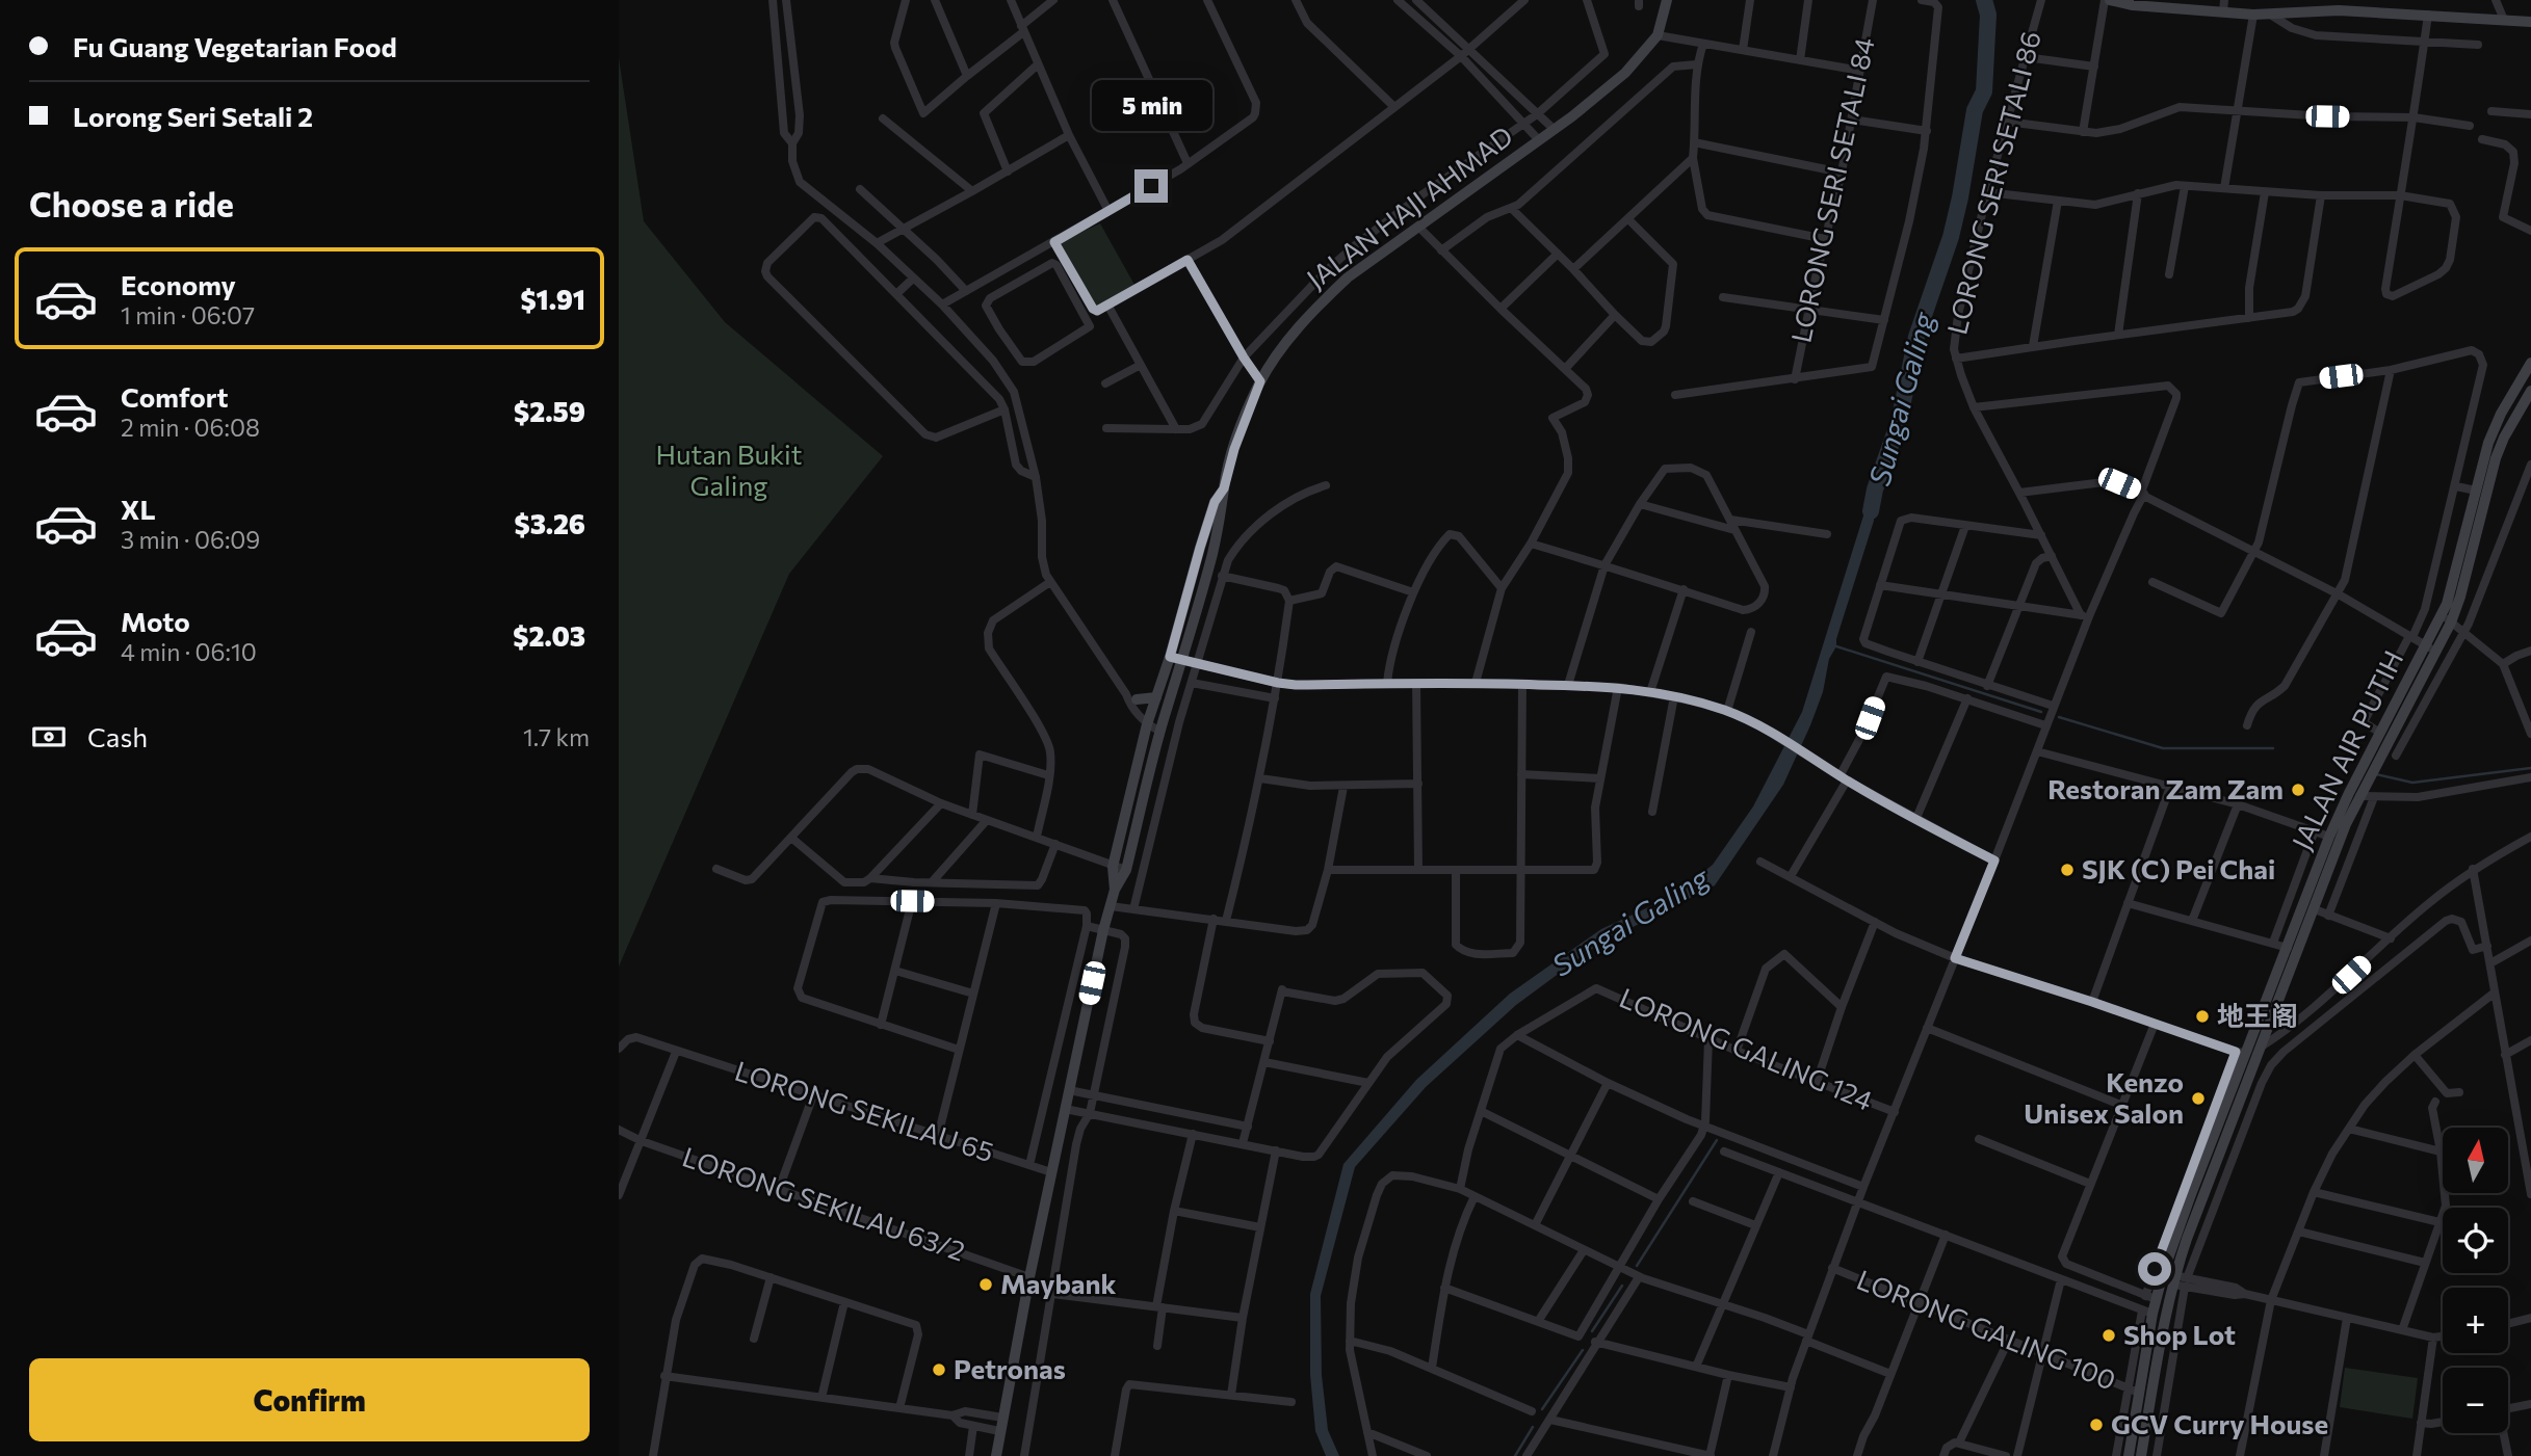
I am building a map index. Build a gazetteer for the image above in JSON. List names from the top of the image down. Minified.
{"streets":{"street":["LORONG SERI SETALI 86","LORONG SERI SETALI 84","JALAN HAJI AHMAD","JALAN AIR PUTIH","LORONG GALING 124","LORONG SEKILAU 65","LORONG SEKILAU 63/2","LORONG GALING 100"]},"crossings":[["JALAN HAJI AHMAD","LORONG SEKILAU 65"],["JALAN HAJI AHMAD","LORONG SEKILAU 63/2"],["JALAN AIR PUTIH","LORONG GALING 100"]],"water":["Sungai Galing"],"parks":["Hutan Bukit Galing"],"places":["Restoran Zam Zam","SJK (C) Pei Chai","地王阁","Kenzo Unisex Salon","Maybank","Shop Lot","Petronas","GCV Curry House"],"north":"top","page":{"banner":["Fu Guang Vegetarian Food","Lorong Seri Setali 2"],"bubble":"5 min","heading":"Choose a ride","list":[{"name":"Economy","note":"1 min · 06:07","value":"$1.91"},{"name":"Comfort","note":"2 min · 06:08","value":"$2.59"},{"name":"XL","note":"3 min · 06:09","value":"$3.26"},{"name":"Moto","note":"4 min · 06:10","value":"$2.03"}],"pay":["Cash","1.7 km"],"map_buttons":["+","−"],"buttons":"Confirm"}}
